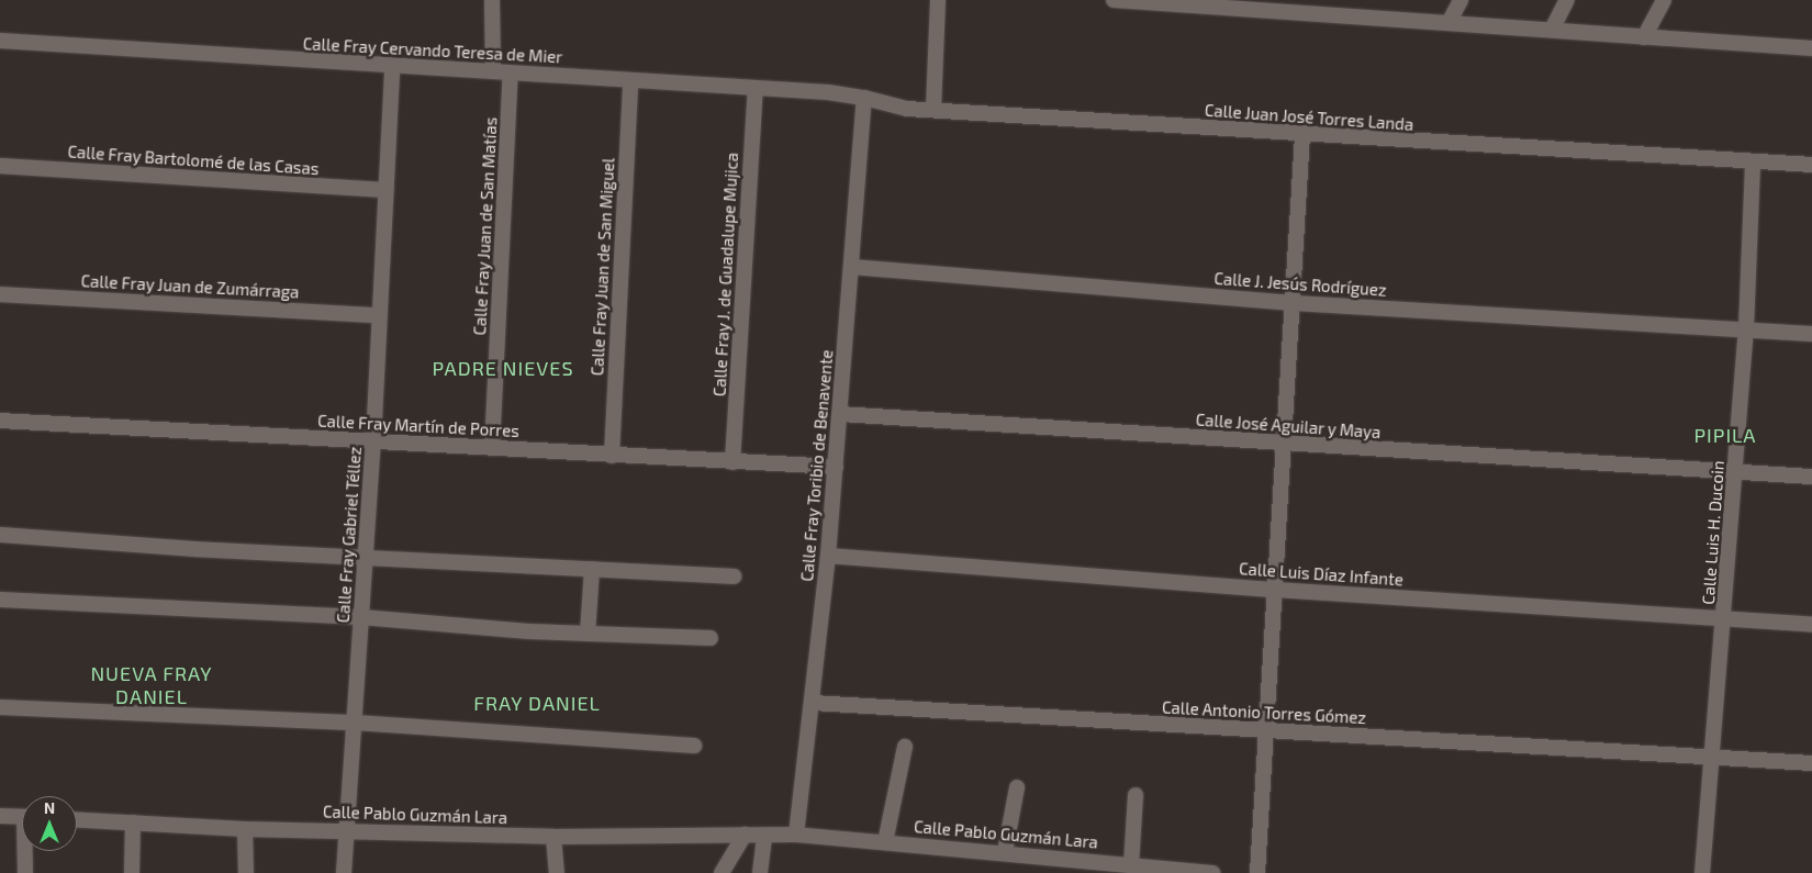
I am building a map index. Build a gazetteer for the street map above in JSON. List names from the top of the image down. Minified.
{"streets":{"street":["Calle Fray Cervando Teresa de Mier","Calle Juan José Torres Landa","Calle Fray Bartolomé de las Casas","Calle Fray Juan de San Matías","Calle Fray Juan de San Miguel","Calle Fray J. de Guadalupe Mujica","Calle J. Jesús Rodríguez","Calle Fray Juan de Zumárraga","Calle Fray Martín de Porres","Calle José Aguilar y Maya","Calle Fray Toribio de Benavente","Calle Luis H. Ducoin","Calle Fray Gabriel Téllez","Calle Luis Díaz Infante","Calle Antonio Torres Gómez","Calle Pablo Guzmán Lara"]},"crossings":[["Calle Fray Cervando Teresa de Mier","Calle Juan José Torres Landa"],["Calle Fray Cervando Teresa de Mier","Calle Fray Juan de San Matías"],["Calle Fray Cervando Teresa de Mier","Calle Fray Juan de San Miguel"],["Calle Fray Cervando Teresa de Mier","Calle Fray J. de Guadalupe Mujica"],["Calle Fray Cervando Teresa de Mier","Calle Fray Toribio de Benavente"],["Calle Fray Cervando Teresa de Mier","Calle Fray Gabriel Téllez"],["Calle Juan José Torres Landa","Calle Fray Toribio de Benavente"],["Calle Juan José Torres Landa","Calle Luis H. Ducoin"],["Calle Fray Bartolomé de las Casas","Calle Fray Gabriel Téllez"],["Calle Fray Juan de San Matías","Calle Fray Martín de Porres"],["Calle Fray Juan de San Miguel","Calle Fray Martín de Porres"],["Calle Fray J. de Guadalupe Mujica","Calle Fray Martín de Porres"],["Calle J. Jesús Rodríguez","Calle Fray Toribio de Benavente"],["Calle J. Jesús Rodríguez","Calle Luis H. Ducoin"],["Calle Fray Juan de Zumárraga","Calle Fray Gabriel Téllez"],["Calle Fray Martín de Porres","Calle Fray Toribio de Benavente"],["Calle Fray Martín de Porres","Calle Fray Gabriel Téllez"],["Calle José Aguilar y Maya","Calle Fray Toribio de Benavente"],["Calle José Aguilar y Maya","Calle Luis H. Ducoin"],["Calle Fray Toribio de Benavente","Calle Luis Díaz Infante"],["Calle Fray Toribio de Benavente","Calle Antonio Torres Gómez"],["Calle Fray Toribio de Benavente","Calle Pablo Guzmán Lara"],["Calle Luis H. Ducoin","Calle Luis Díaz Infante"],["Calle Luis H. Ducoin","Calle Antonio Torres Gómez"],["Calle Fray Gabriel Téllez","Calle Pablo Guzmán Lara"]],"districts":["PADRE NIEVES","PIPILA","NUEVA FRAY DANIEL","FRAY DANIEL"],"north":"top"}
